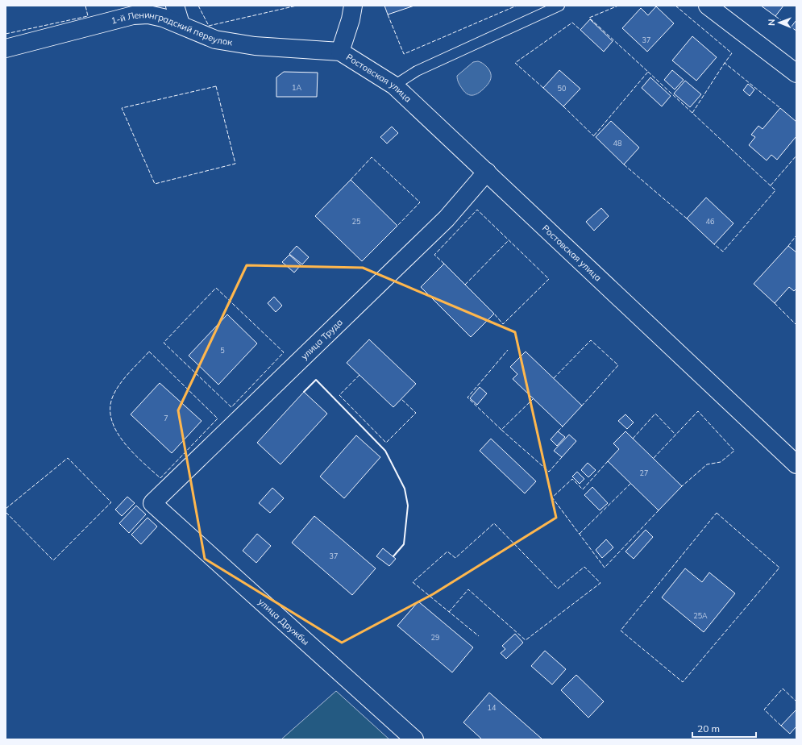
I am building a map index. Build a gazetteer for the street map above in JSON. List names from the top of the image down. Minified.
{"streets":{"street":["1-й Ленинградский переулок","Ростовская улица","улица Труда","улица Дружбы"]},"crossings":[["1-й Ленинградский переулок","Ростовская улица"],["Ростовская улица","улица Труда"],["улица Труда","улица Дружбы"]],"house_numbers":["37","1А","50","48","25","46","5","7","27","37","25А","29","14"],"scale_bar":"20 m","north":"left"}
